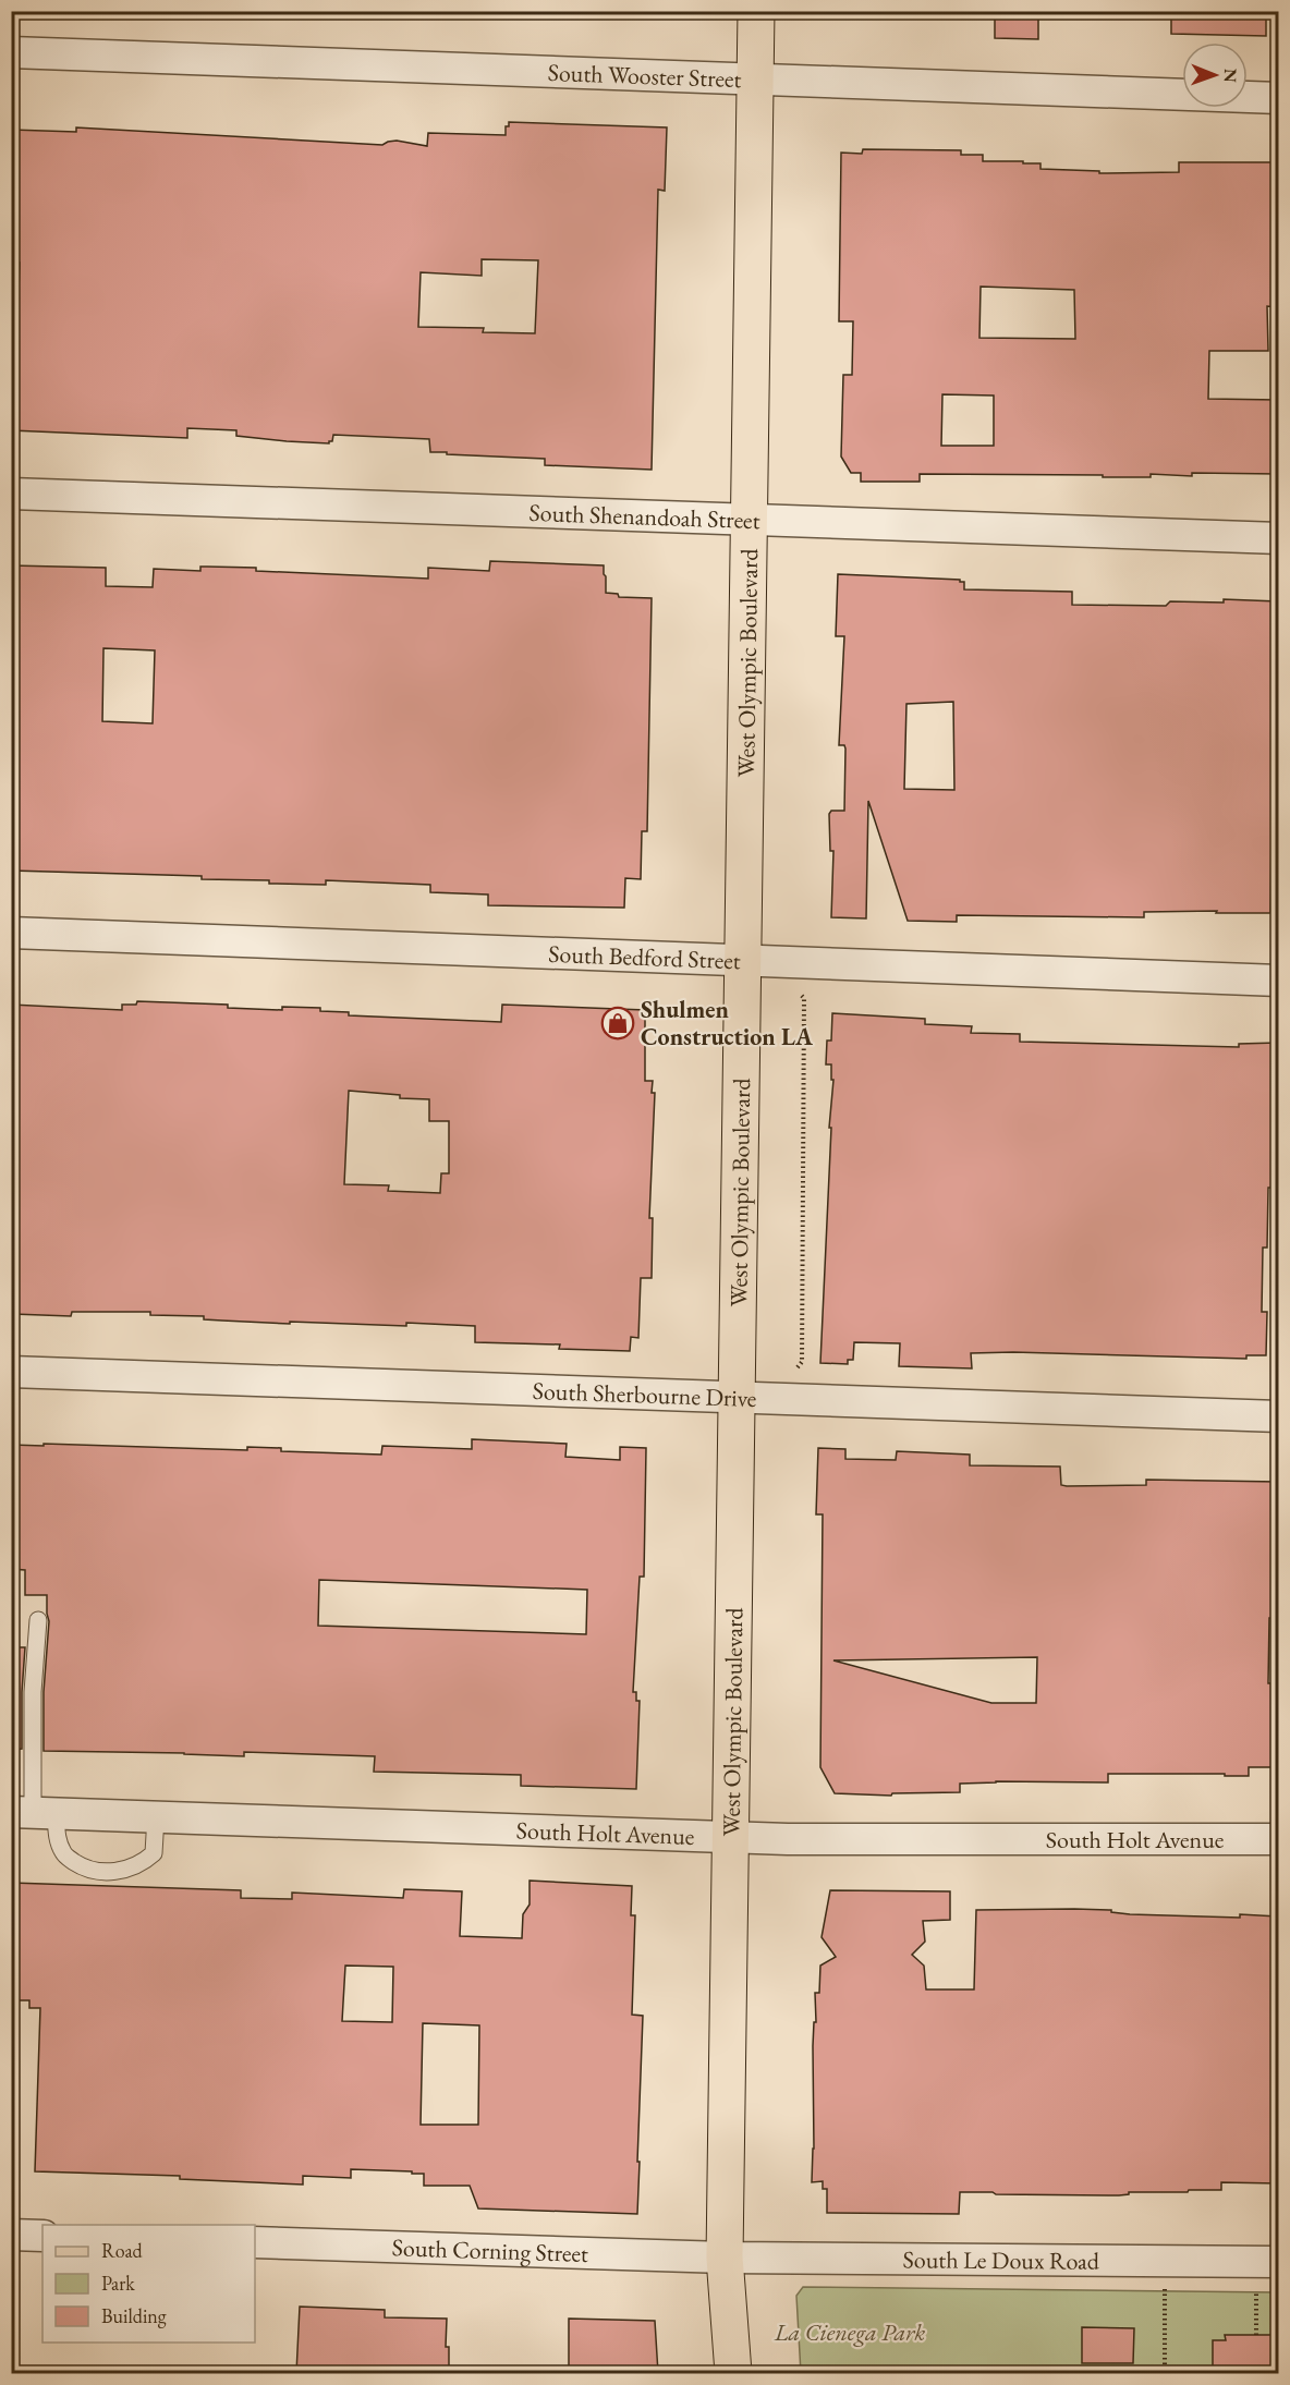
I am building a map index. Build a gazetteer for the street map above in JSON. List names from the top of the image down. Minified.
{"streets":{"main road":["West Olympic Boulevard"],"street":["South Wooster Street","South Shenandoah Street","South Bedford Street","South Sherbourne Drive","South Holt Avenue","South Corning Street","South Le Doux Road"]},"crossings":[["South Wooster Street","West Olympic Boulevard"],["South Shenandoah Street","West Olympic Boulevard"],["West Olympic Boulevard","South Bedford Street"],["West Olympic Boulevard","South Sherbourne Drive"],["West Olympic Boulevard","South Holt Avenue"],["West Olympic Boulevard","South Corning Street"],["West Olympic Boulevard","South Le Doux Road"],["South Corning Street","South Le Doux Road"]],"parks":["La Cienega Park"],"places":{"shop":["Shulmen Construction LA"]},"legend":["Road","Park","Building"],"north":"right"}
